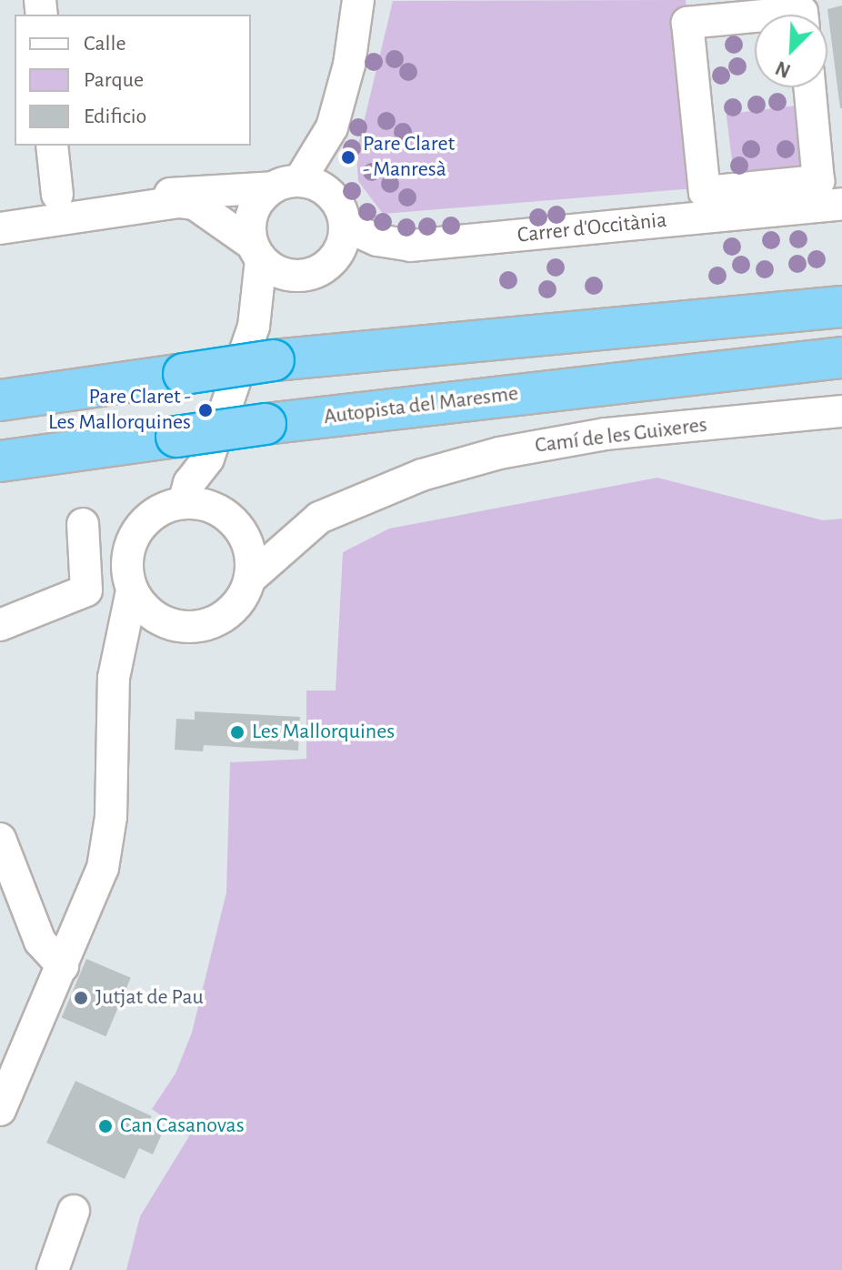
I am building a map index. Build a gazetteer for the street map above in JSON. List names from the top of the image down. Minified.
{"streets":{"highway":["Autopista del Maresme"],"street":["Carrer d'Occitània","Camí de les Guixeres"]},"places":["Pare Claret - Manresà","Pare Claret - Les Mallorquines","Les Mallorquines","Jutjat de Pau","Can Casanovas"],"legend":["Calle","Parque","Edificio"],"north":"bottom left"}
